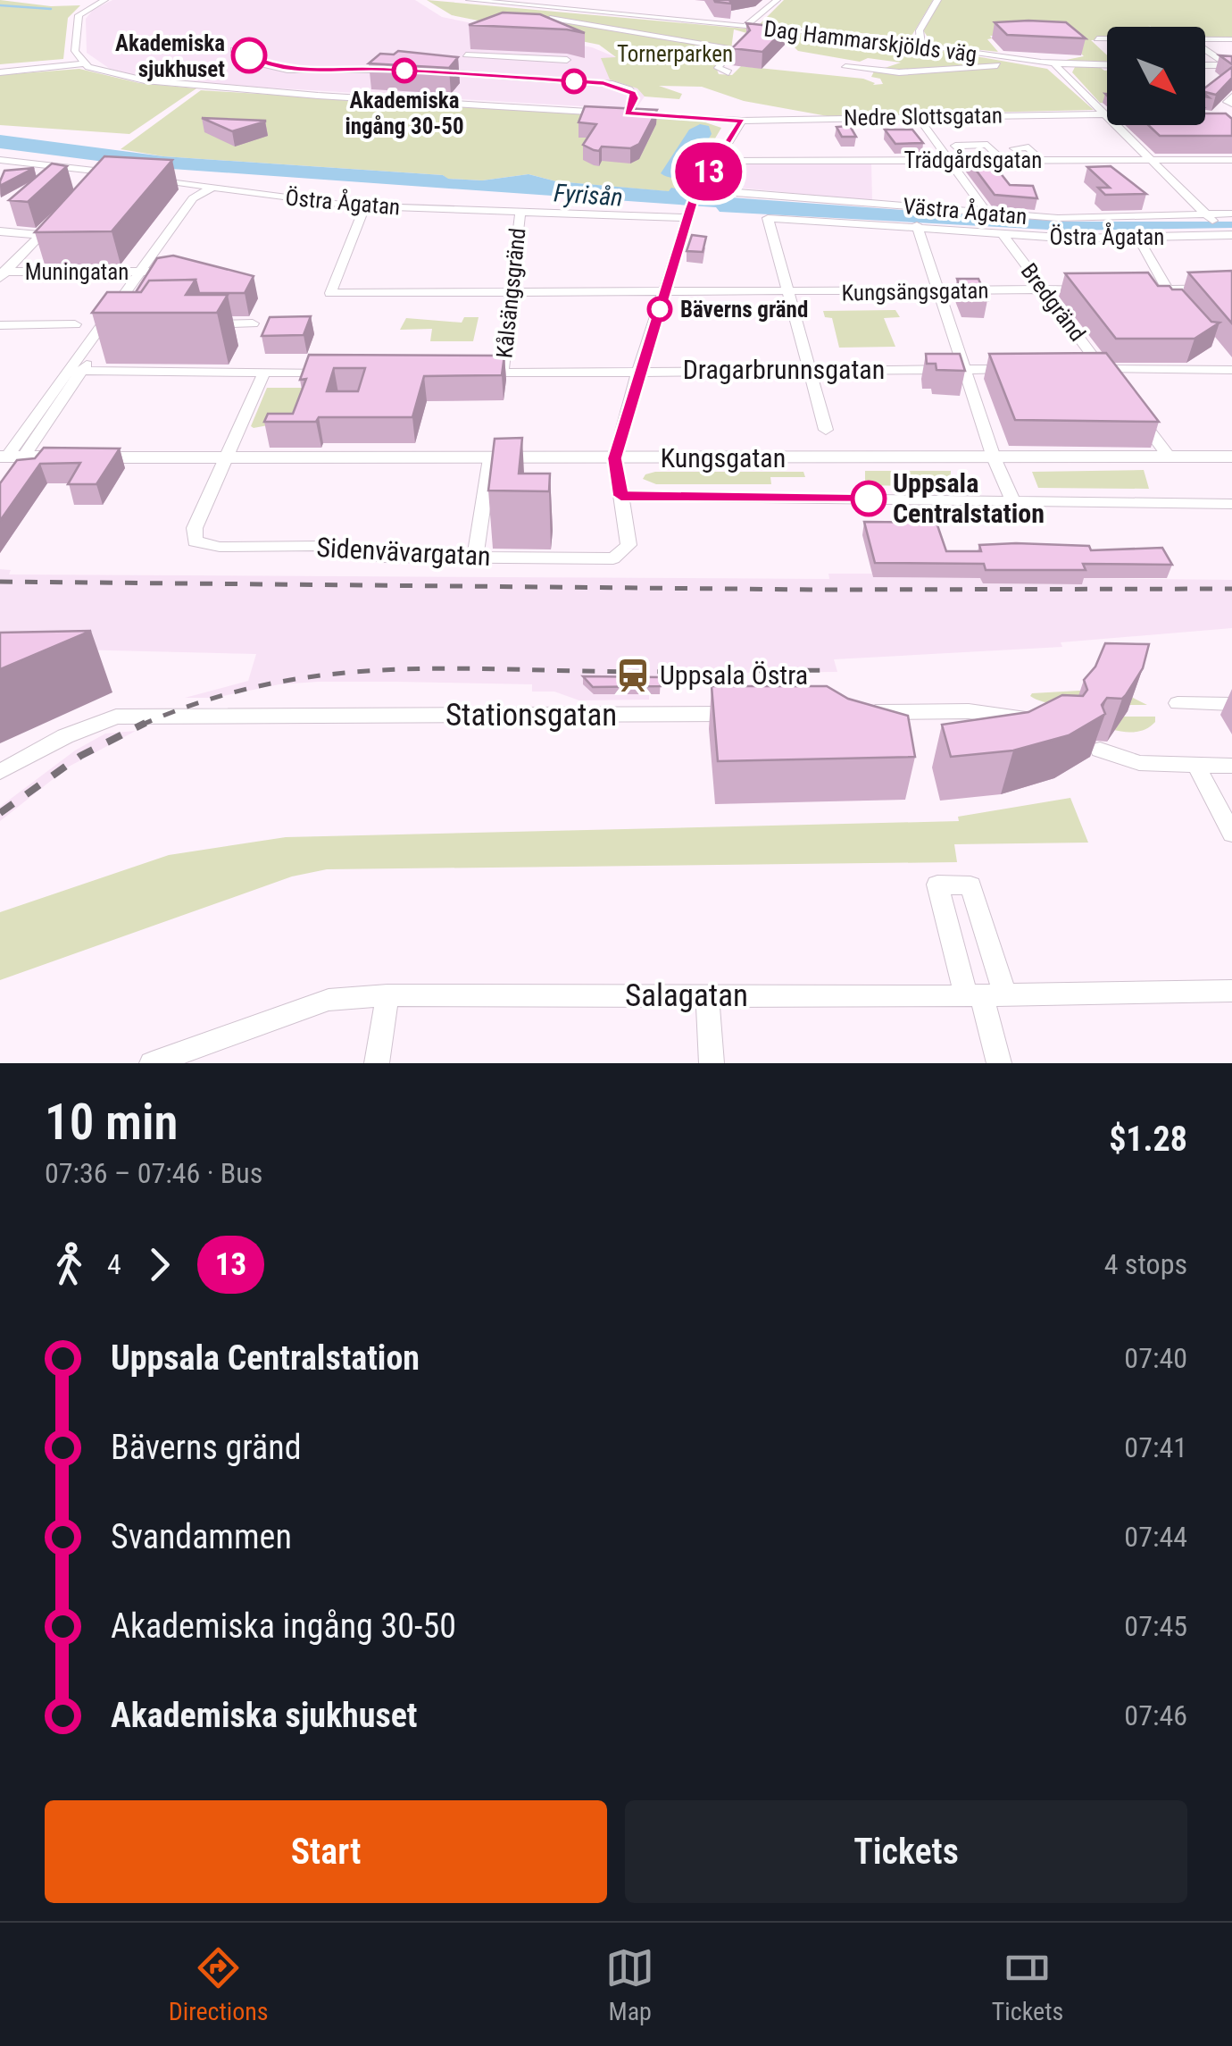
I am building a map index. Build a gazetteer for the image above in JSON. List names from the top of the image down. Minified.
{"streets":{"main road":["Kungsgatan"],"street":["Dag Hammarskjölds väg","Nedre Slottsgatan","Trädgårdsgatan","Östra Ågatan","Västra Ågatan","Muningatan","Kungsängsgatan","Kålsängsgränd","Bredgränd","Dragarbrunnsgatan","Sidenvävargatan","Stationsgatan","Salagatan"]},"crossings":[["Östra Ågatan","Västra Ågatan"],["Östra Ågatan","Kungsängsgatan"],["Östra Ågatan","Kålsängsgränd"],["Östra Ågatan","Bredgränd"],["Kungsängsgatan","Kålsängsgränd"],["Kungsängsgatan","Bredgränd"],["Kålsängsgränd","Dragarbrunnsgatan"],["Kungsgatan","Sidenvävargatan"]],"water":["Fyrisån"],"parks":["Tornerparken"],"places":{"other":["Akademiska sjukhuset","Akademiska ingång 30-50","Bäverns gränd","Uppsala Centralstation"],"station":["Uppsala Östra"]},"lines":["bus line 13"],"north":"bottom right","page":{"on_map":"13","heading":["10 min","07:36 – 07:46 · Bus","$1.28"],"legs":["4","13","4 stops"],"list":[{"name":"Uppsala Centralstation","value":"07:40"},{"name":"Bäverns gränd","value":"07:41"},{"name":"Svandammen","value":"07:44"},{"name":"Akademiska ingång 30-50","value":"07:45"},{"name":"Akademiska sjukhuset","value":"07:46"}],"buttons":["Start","Tickets"],"tabs":["Directions","Map","Tickets"]}}
